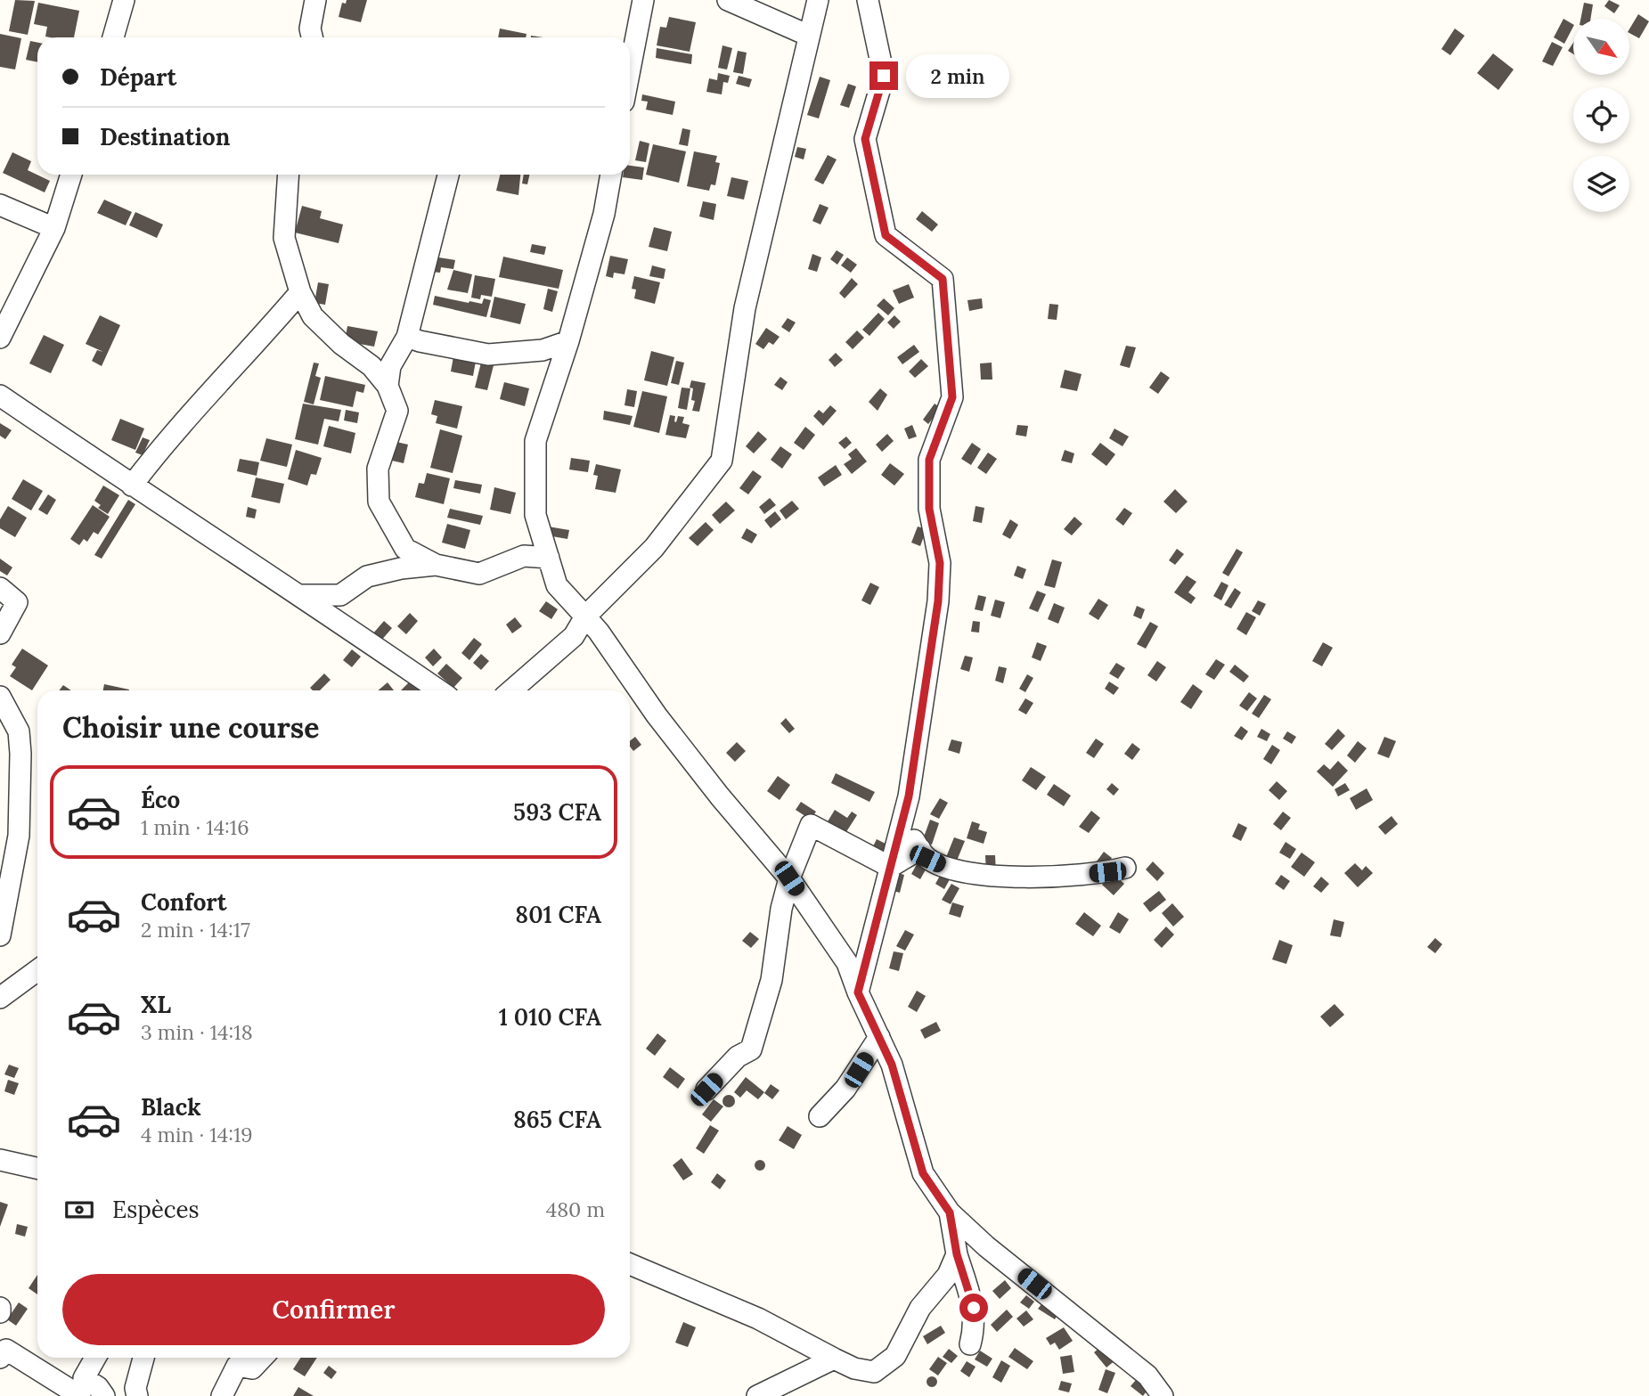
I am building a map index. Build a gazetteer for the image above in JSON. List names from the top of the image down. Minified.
{"north":"bottom right","page":{"banner":["Départ","Destination"],"bubble":"2 min","heading":"Choisir une course","list":[{"name":"Éco","note":"1 min · 14:16","value":"593 CFA"},{"name":"Confort","note":"2 min · 14:17","value":"801 CFA"},{"name":"XL","note":"3 min · 14:18","value":"1 010 CFA"},{"name":"Black","note":"4 min · 14:19","value":"865 CFA"}],"pay":["Espèces","480 m"],"buttons":"Confirmer"}}
